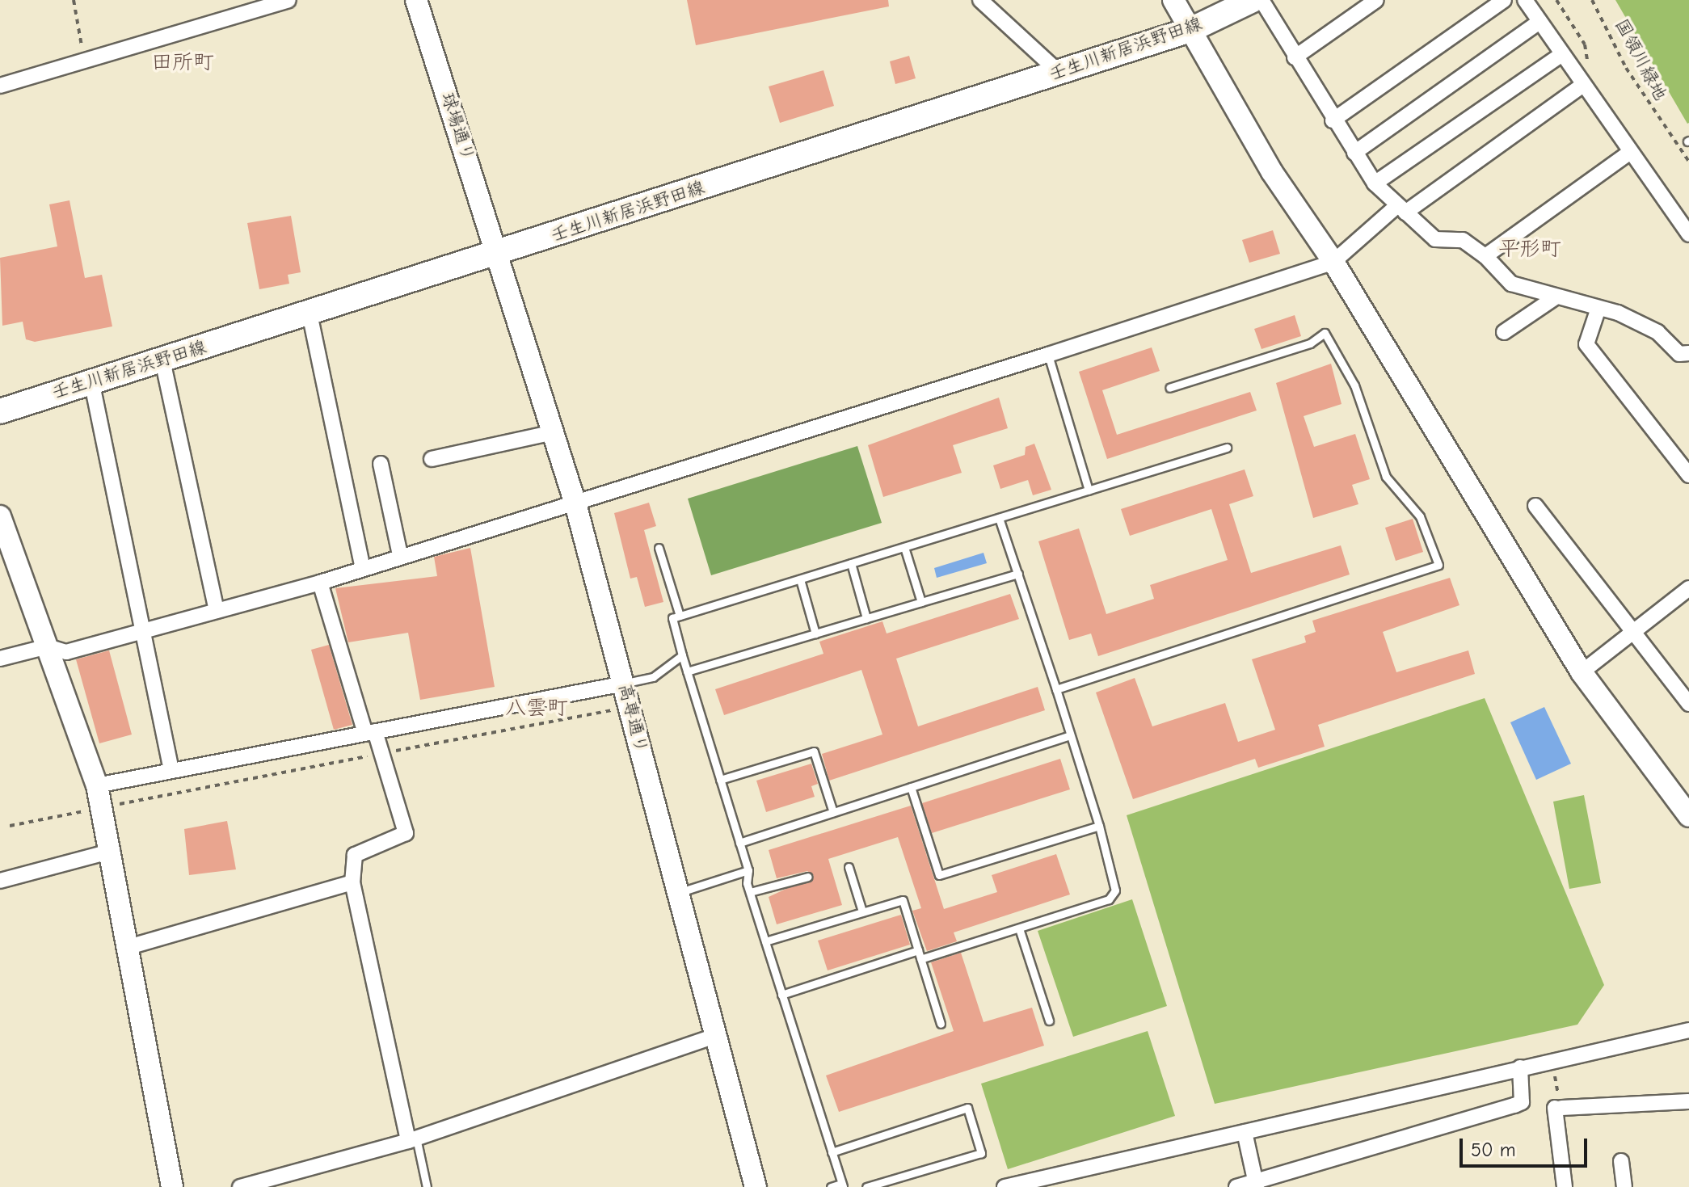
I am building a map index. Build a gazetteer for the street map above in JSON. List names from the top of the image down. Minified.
{"streets":{"main road":["壬生川新居浜野田線"],"street":["球場通り","高専通り"],"path":["国領川緑地"]},"crossings":[["壬生川新居浜野田線","球場通り"],["壬生川新居浜野田線","高専通り"],["球場通り","高専通り"]],"districts":["田所町","平形町","八雲町"],"scale_bar":"50 m"}
